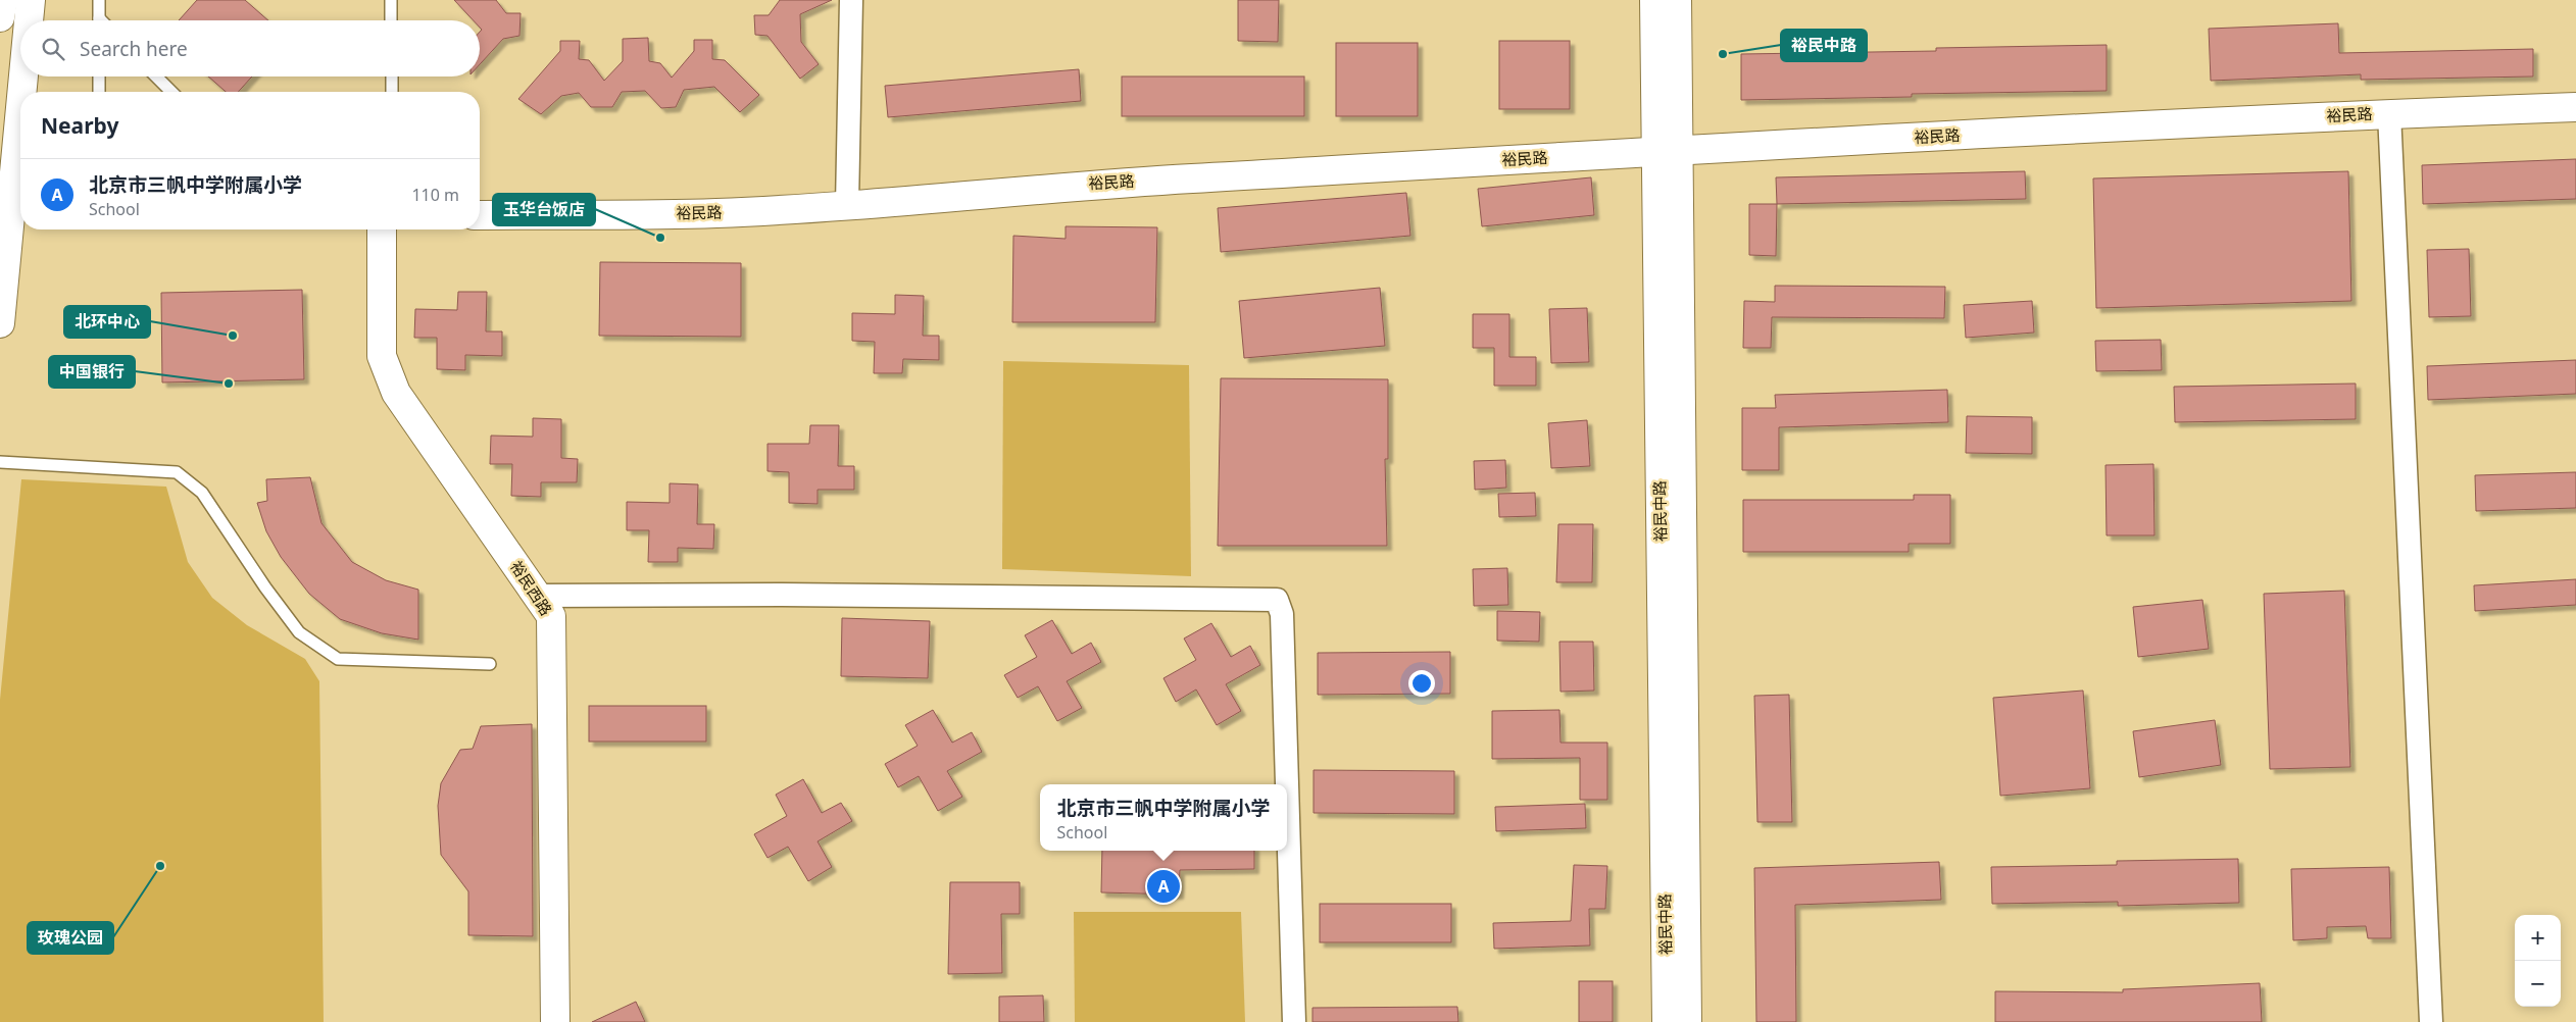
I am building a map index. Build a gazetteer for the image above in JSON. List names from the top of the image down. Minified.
{"streets":{"main road":["裕民路","裕民中路","裕民西路"]},"crossings":[["裕民路","裕民中路"]],"places":["裕民中路","玉华台饭店","北环中心","中国银行","玫瑰公园"],"page":{"search":"Search here","heading":"Nearby","list":[{"mark":"A","name":"北京市三帆中学附属小学","note":"School","value":"110 m"}],"popup":["北京市三帆中学附属小学","School"],"pins":"A","map_buttons":["+","−"]}}
